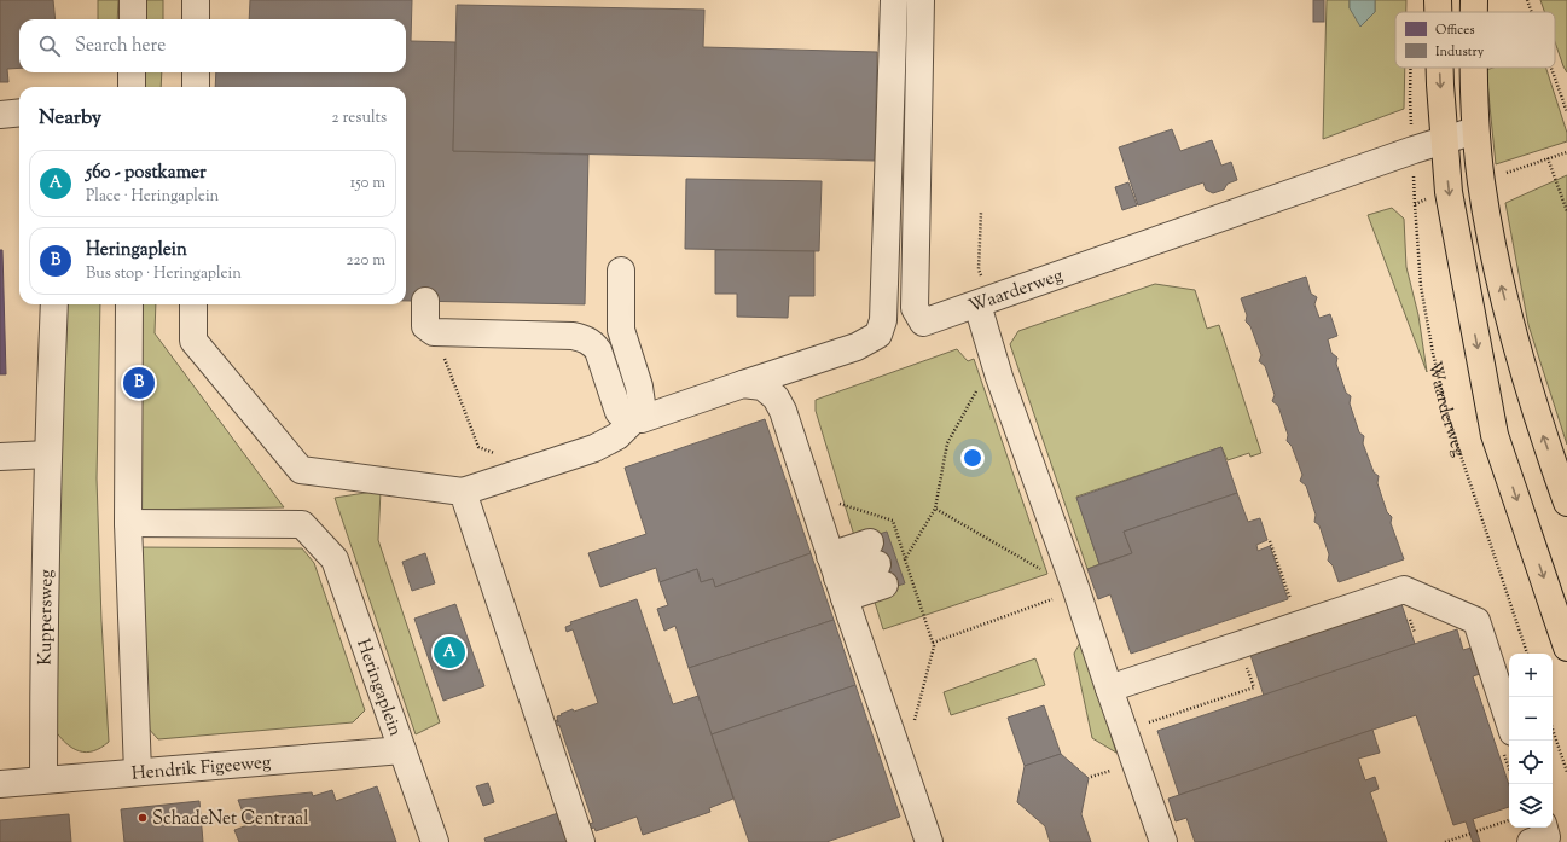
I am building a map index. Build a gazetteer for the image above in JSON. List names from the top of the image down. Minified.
{"streets":{"main road":["Waarderweg"],"street":["Kuppersweg","Heringaplein","Hendrik Figeeweg"]},"crossings":[["Kuppersweg","Hendrik Figeeweg"],["Heringaplein","Hendrik Figeeweg"]],"places":["SchadeNet Centraal"],"legend":["Offices","Industry"],"page":{"search":"Search here","heading":["Nearby","2 results"],"list":[{"mark":"A","name":"560 - postkamer","note":"Place · Heringaplein","value":"150 m"},{"mark":"B","name":"Heringaplein","note":"Bus stop · Heringaplein","value":"220 m"}],"pins":["B","A"],"map_buttons":["+","−"]}}
